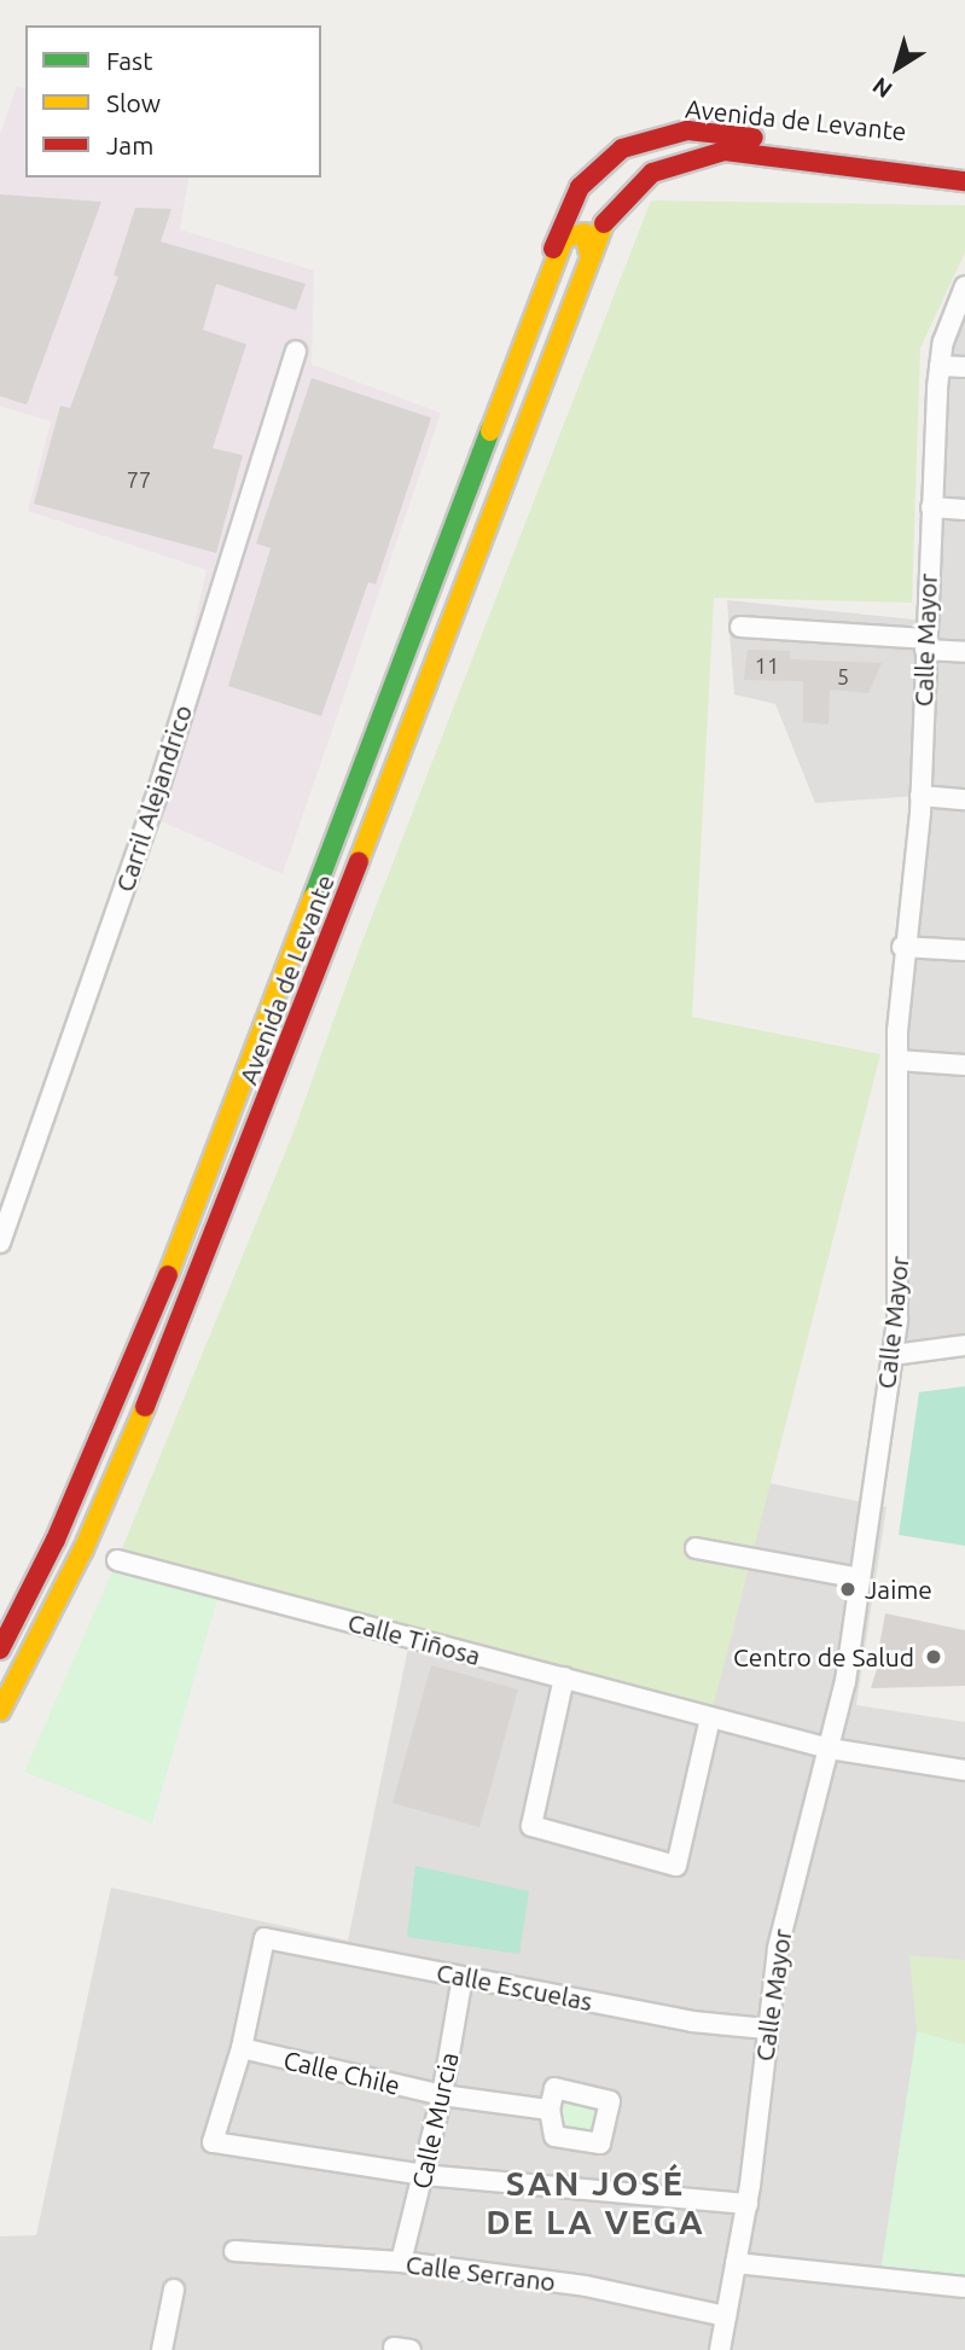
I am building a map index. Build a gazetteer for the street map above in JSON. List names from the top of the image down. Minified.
{"streets":{"main road":["Avenida de Levante"],"street":["Calle Mayor","Carril Alejandrico","Calle Tiñosa","Calle Escuelas","Calle Chile","Calle Murcia","Calle Serrano"]},"crossings":[["Calle Mayor","Calle Tiñosa"],["Calle Mayor","Calle Escuelas"],["Calle Mayor","Calle Serrano"],["Calle Escuelas","Calle Chile"],["Calle Escuelas","Calle Murcia"],["Calle Chile","Calle Murcia"],["Calle Murcia","Calle Serrano"]],"districts":["SAN JOSÉ DE LA VEGA"],"places":["Jaime","Centro de Salud"],"house_numbers":["77","11","5"],"legend":["Fast","Slow","Jam"],"north":"bottom left"}
